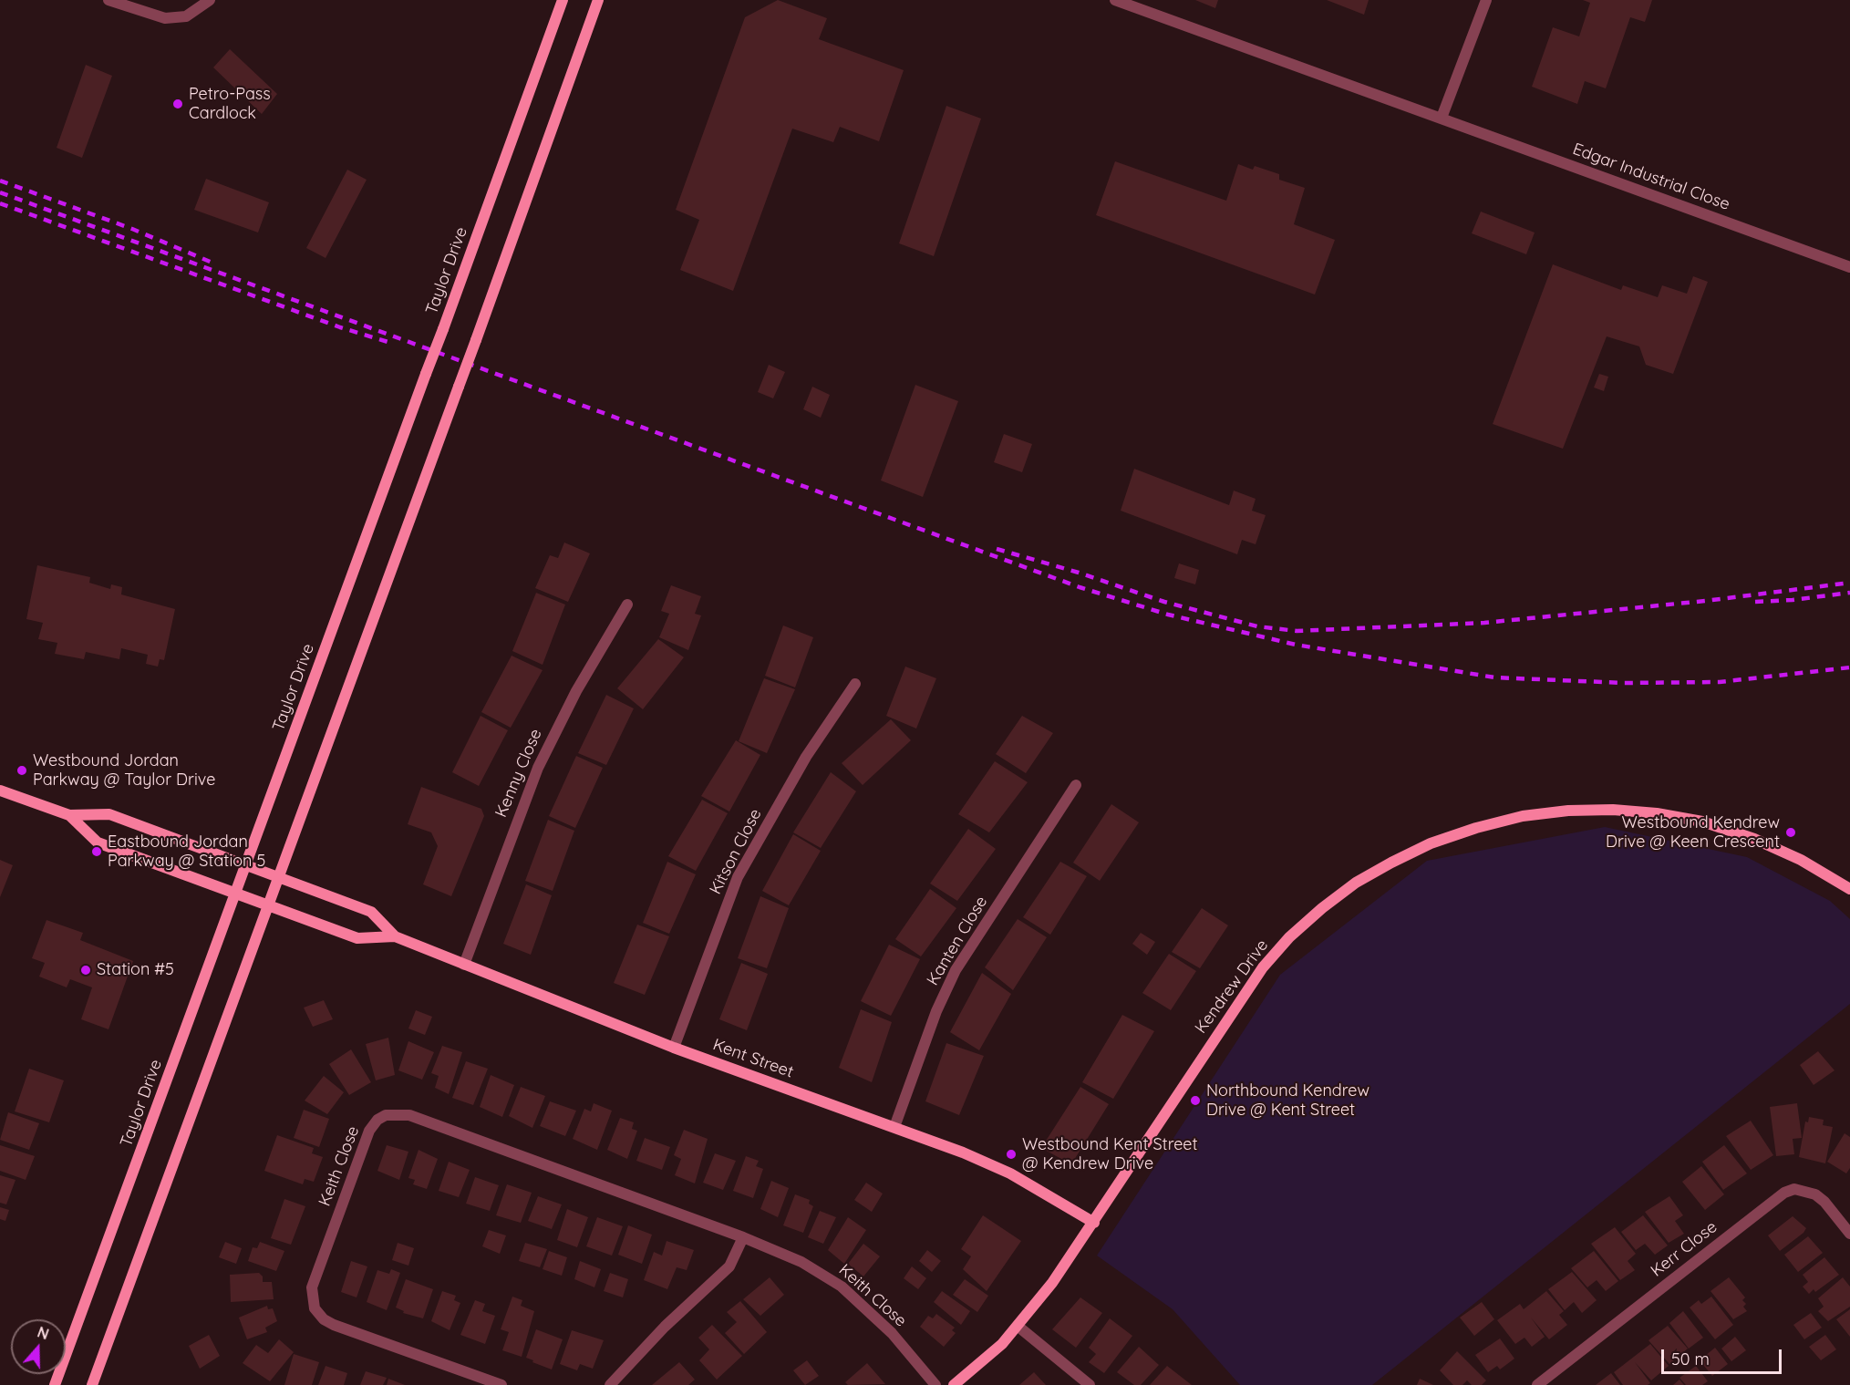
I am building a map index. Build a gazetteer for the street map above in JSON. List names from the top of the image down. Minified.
{"streets":{"main road":["Taylor Drive","Kendrew Drive","Kent Street"],"street":["Edgar Industrial Close","Kenny Close","Kitson Close","Kanten Close","Keith Close","Kerr Close"]},"crossings":[["Taylor Drive","Kent Street"],["Kenny Close","Kent Street"],["Kitson Close","Kent Street"],["Kanten Close","Kent Street"],["Kendrew Drive","Kent Street"]],"places":["Petro-Pass Cardlock","Westbound Jordan Parkway @ Taylor Drive","Westbound Kendrew Drive @ Keen Crescent","Eastbound Jordan Parkway @ Station 5","Station #5","Northbound Kendrew Drive @ Kent Street","Westbound Kent Street @ Kendrew Drive"],"scale_bar":"50 m","north":"top"}
